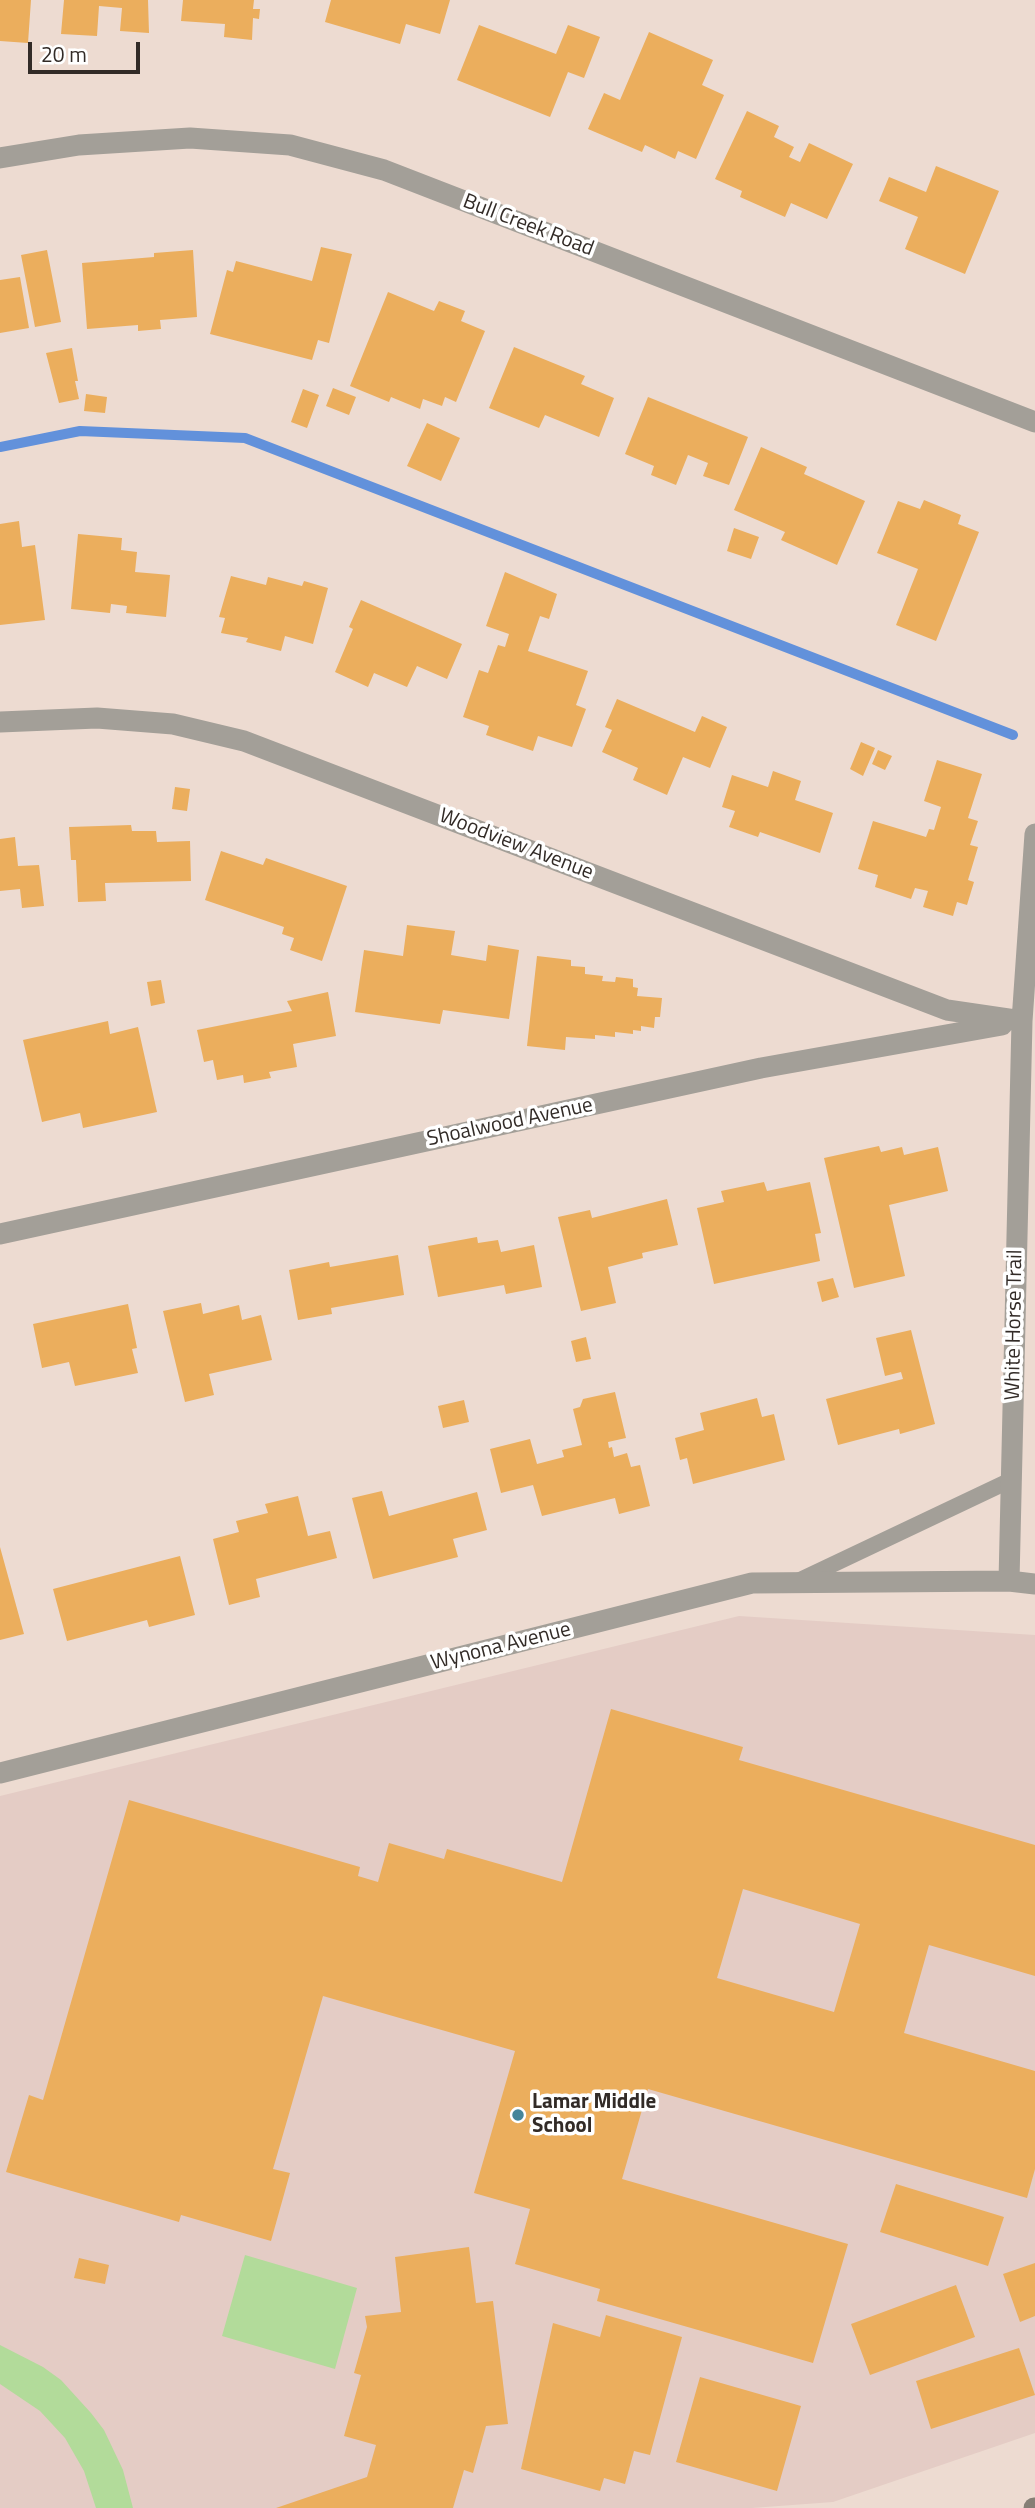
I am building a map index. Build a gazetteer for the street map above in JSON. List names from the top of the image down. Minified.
{"streets":{"street":["Bull Creek Road","Woodview Avenue","Shoalwood Avenue","White Horse Trail","Wynona Avenue"]},"crossings":[["Woodview Avenue","Shoalwood Avenue"],["Woodview Avenue","White Horse Trail"],["Shoalwood Avenue","White Horse Trail"],["White Horse Trail","Wynona Avenue"]],"places":["Lamar Middle School"],"scale_bar":"20 m"}
